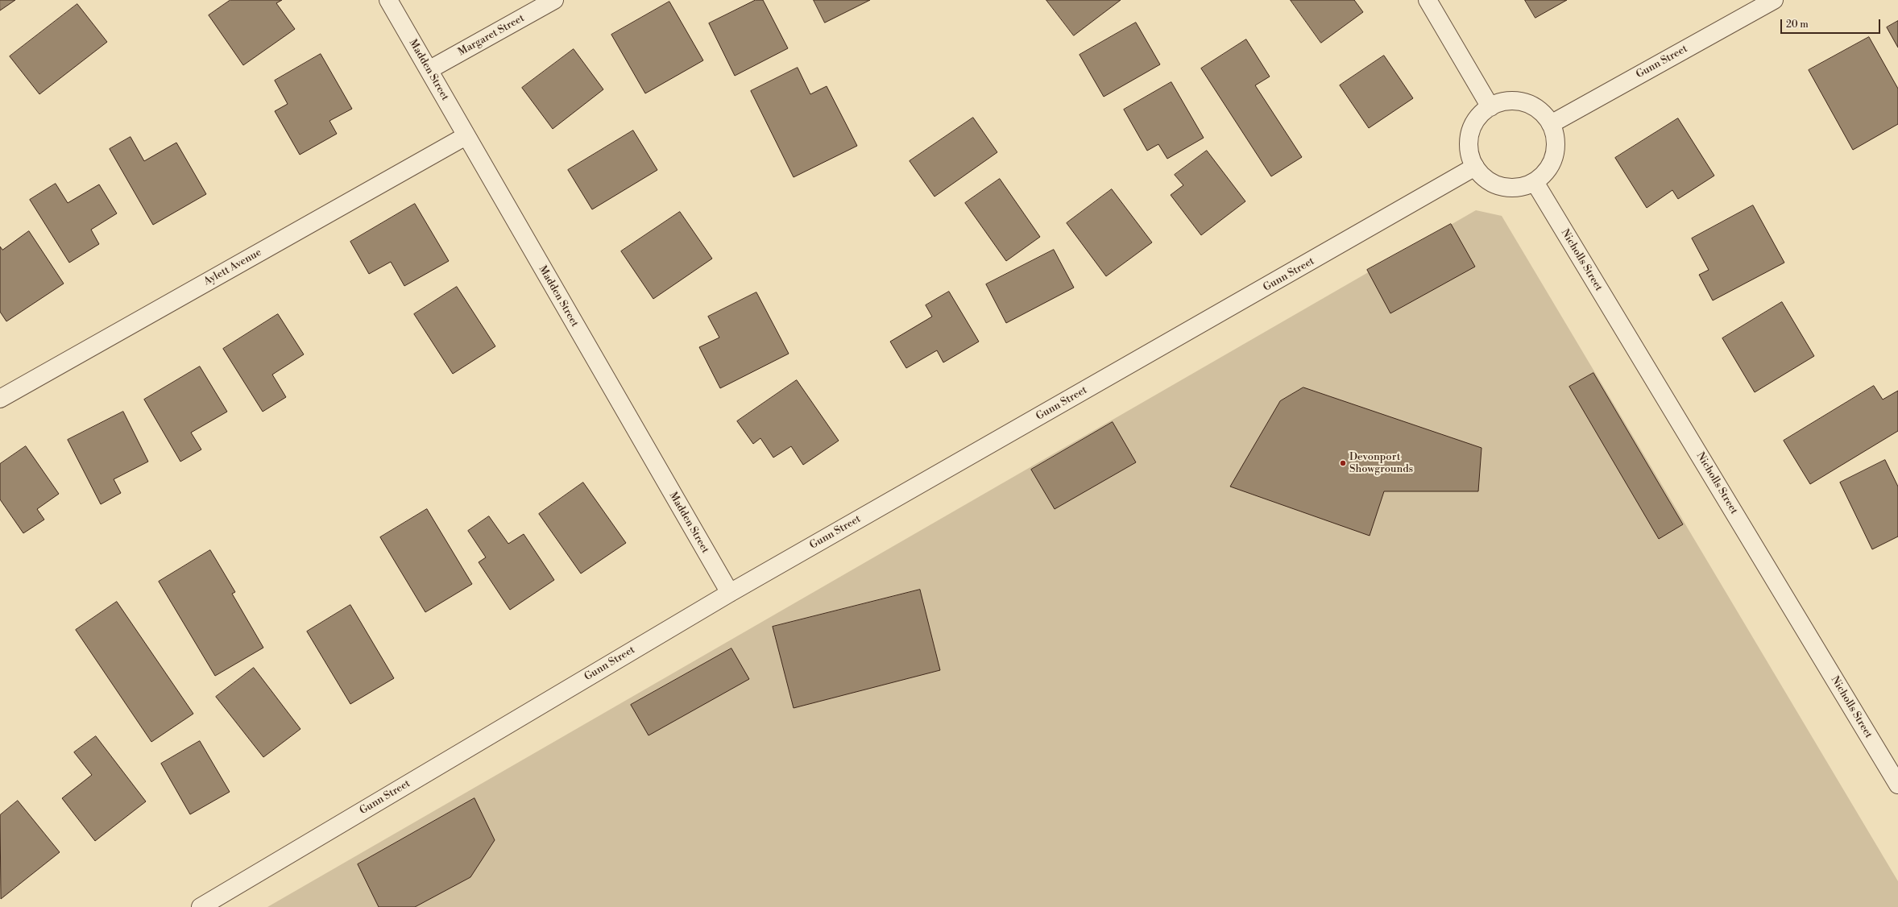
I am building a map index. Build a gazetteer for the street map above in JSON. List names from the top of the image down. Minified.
{"streets":{"street":["Margaret Street","Gunn Street","Madden Street","Nicholls Street","Aylett Avenue"]},"crossings":[["Margaret Street","Madden Street"],["Gunn Street","Madden Street"],["Gunn Street","Nicholls Street"],["Madden Street","Aylett Avenue"]],"places":["Devonport Showgrounds"],"scale_bar":"20 m"}
